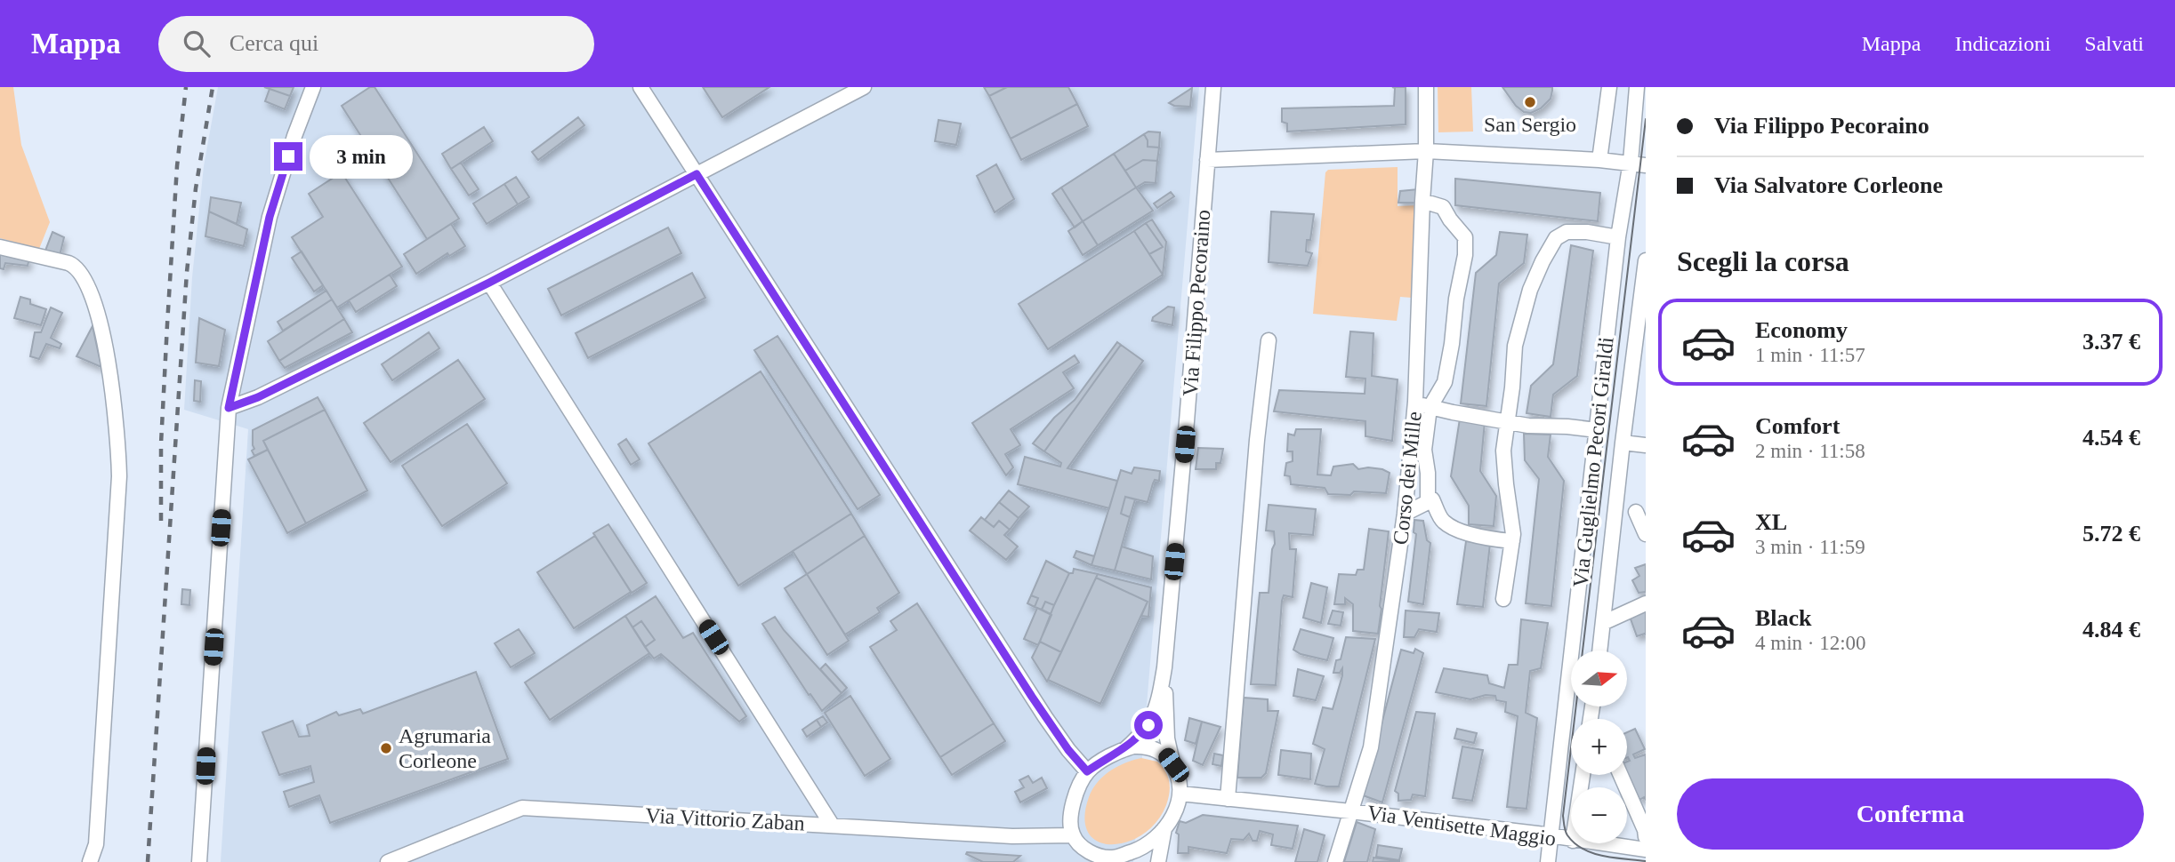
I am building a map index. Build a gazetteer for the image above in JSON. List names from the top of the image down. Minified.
{"streets":{"street":["Via Filippo Pecoraino","Via Guglielmo Pecori Giraldi","Corso dei Mille","Via Vittorio Zaban","Via Ventisette Maggio"]},"crossings":[["Via Filippo Pecoraino","Via Vittorio Zaban"],["Via Filippo Pecoraino","Via Ventisette Maggio"],["Via Guglielmo Pecori Giraldi","Via Ventisette Maggio"],["Corso dei Mille","Via Ventisette Maggio"],["Via Vittorio Zaban","Via Ventisette Maggio"]],"places":["San Sergio","Agrumaria Corleone"],"north":"right","page":{"header":"Mappa","search":"Cerca qui","nav":["Mappa","Indicazioni","Salvati"],"banner":["Via Filippo Pecoraino","Via Salvatore Corleone"],"bubble":"3 min","heading":"Scegli la corsa","list":[{"name":"Economy","note":"1 min · 11:57","value":"3.37 €"},{"name":"Comfort","note":"2 min · 11:58","value":"4.54 €"},{"name":"XL","note":"3 min · 11:59","value":"5.72 €"},{"name":"Black","note":"4 min · 12:00","value":"4.84 €"}],"map_buttons":["+","−"],"buttons":"Conferma"}}
